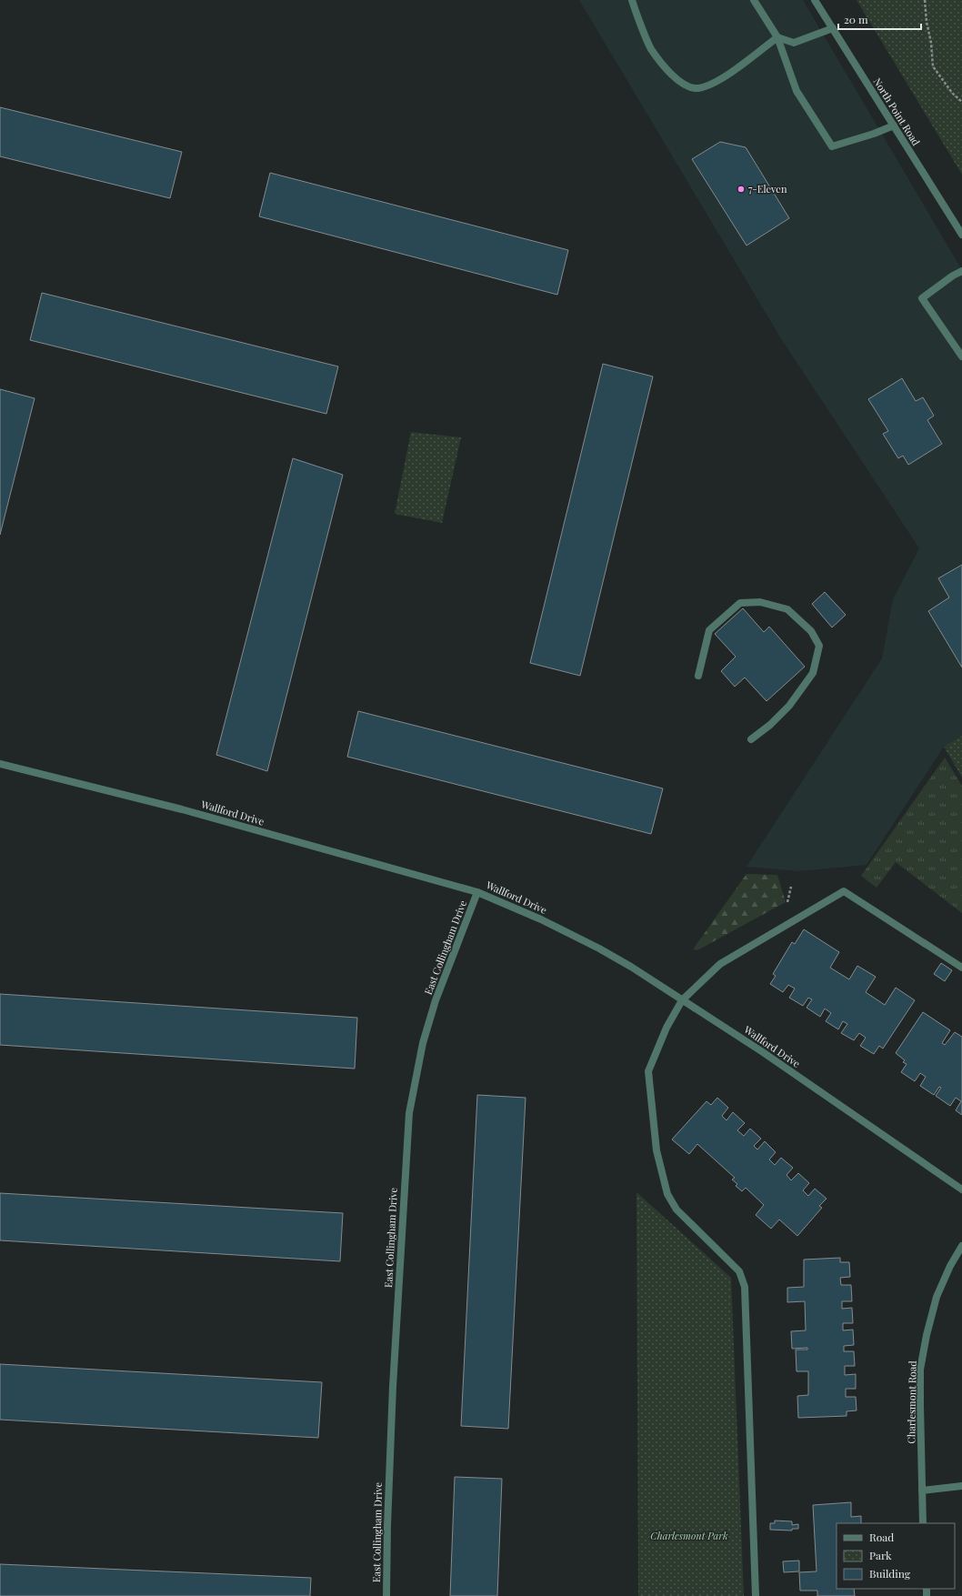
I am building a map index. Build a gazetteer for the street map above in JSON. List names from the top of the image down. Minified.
{"streets":{"street":["North Point Road","Wallford Drive","East Collingham Drive","Charlesmont Road"]},"crossings":[["Wallford Drive","East Collingham Drive"]],"parks":["Charlesmont Park"],"places":["7-Eleven"],"legend":["Road","Park","Building"],"scale_bar":"20 m"}
